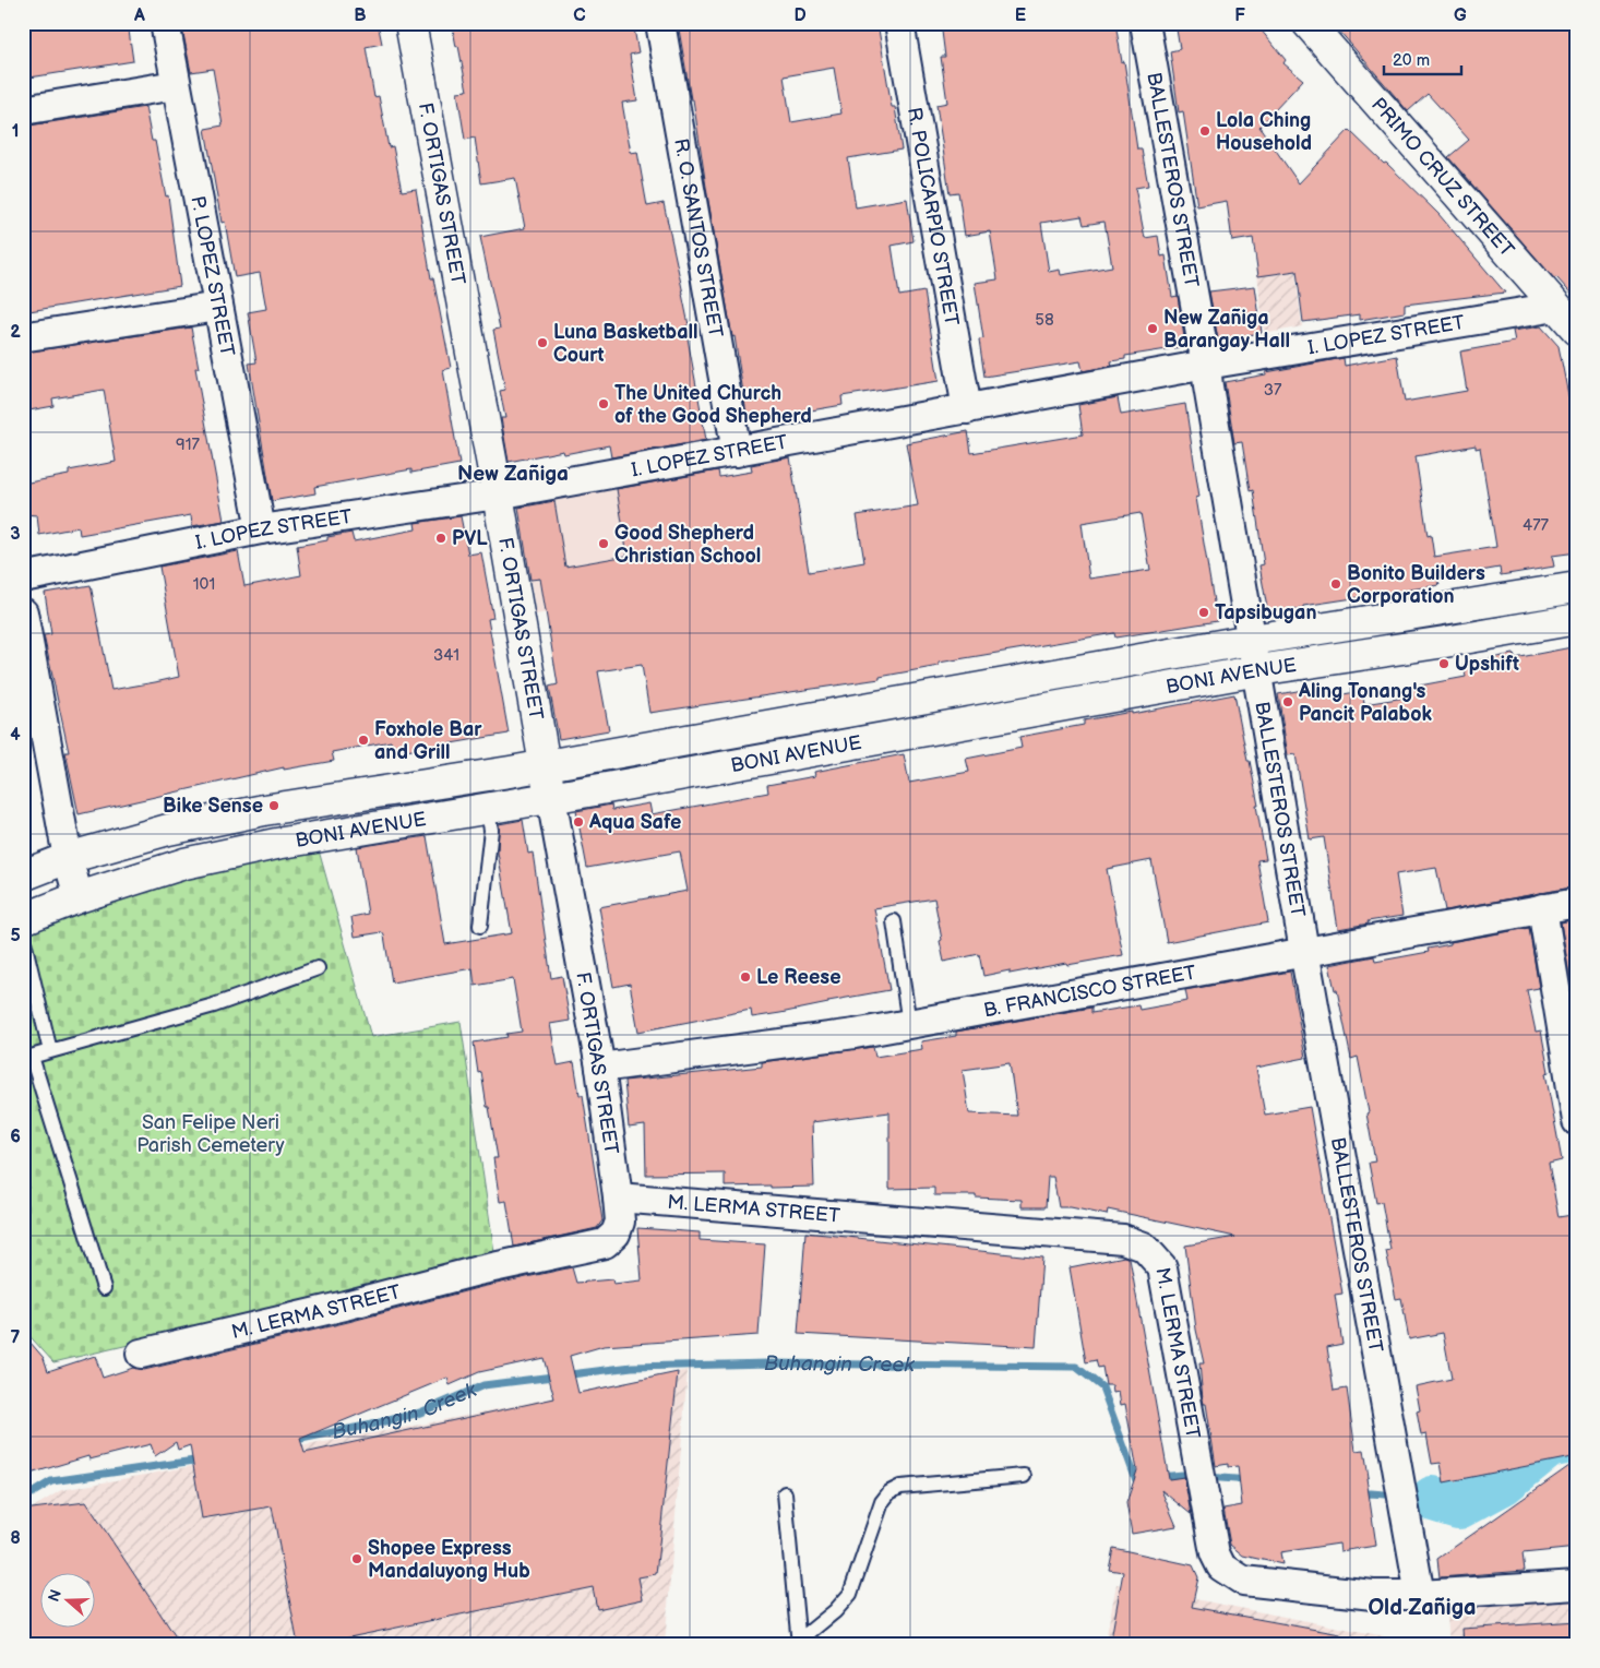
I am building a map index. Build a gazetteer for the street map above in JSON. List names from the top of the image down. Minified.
{"streets":{"main road":["PRIMO CRUZ STREET","F. ORTIGAS STREET","BONI AVENUE"],"street":["BALLESTEROS STREET","R. POLICARPIO STREET","R. O. SANTOS STREET","P. LOPEZ STREET","I. LOPEZ STREET","B. FRANCISCO STREET","M. LERMA STREET"]},"crossings":[["PRIMO CRUZ STREET","I. LOPEZ STREET"],["BALLESTEROS STREET","I. LOPEZ STREET"],["BALLESTEROS STREET","BONI AVENUE"],["BALLESTEROS STREET","B. FRANCISCO STREET"],["BALLESTEROS STREET","M. LERMA STREET"],["F. ORTIGAS STREET","I. LOPEZ STREET"],["F. ORTIGAS STREET","BONI AVENUE"],["F. ORTIGAS STREET","B. FRANCISCO STREET"],["F. ORTIGAS STREET","M. LERMA STREET"],["R. POLICARPIO STREET","I. LOPEZ STREET"],["R. O. SANTOS STREET","I. LOPEZ STREET"],["P. LOPEZ STREET","I. LOPEZ STREET"]],"districts":["New Zañiga","Old Zañiga"],"water":["Buhangin Creek"],"parks":["San Felipe Neri Parish Cemetery"],"places":["Lola Ching Household","New Zañiga Barangay Hall","Luna Basketball Court","The United Church of the Good Shepherd","PVL","Good Shepherd Christian School","Bonito Builders Corporation","Tapsibugan","Upshift","Aling Tonang's Pancit Palabok","Foxhole Bar and Grill","Bike Sense","Aqua Safe","Le Reese","Shopee Express Mandaluyong Hub"],"house_numbers":["58","37","917","477","101","341"],"scale_bar":"20 m","north":"left","grid":{"columns":["A","B","C","D","E","F","G"],"rows":["1","2","3","4","5","6","7","8"]}}
